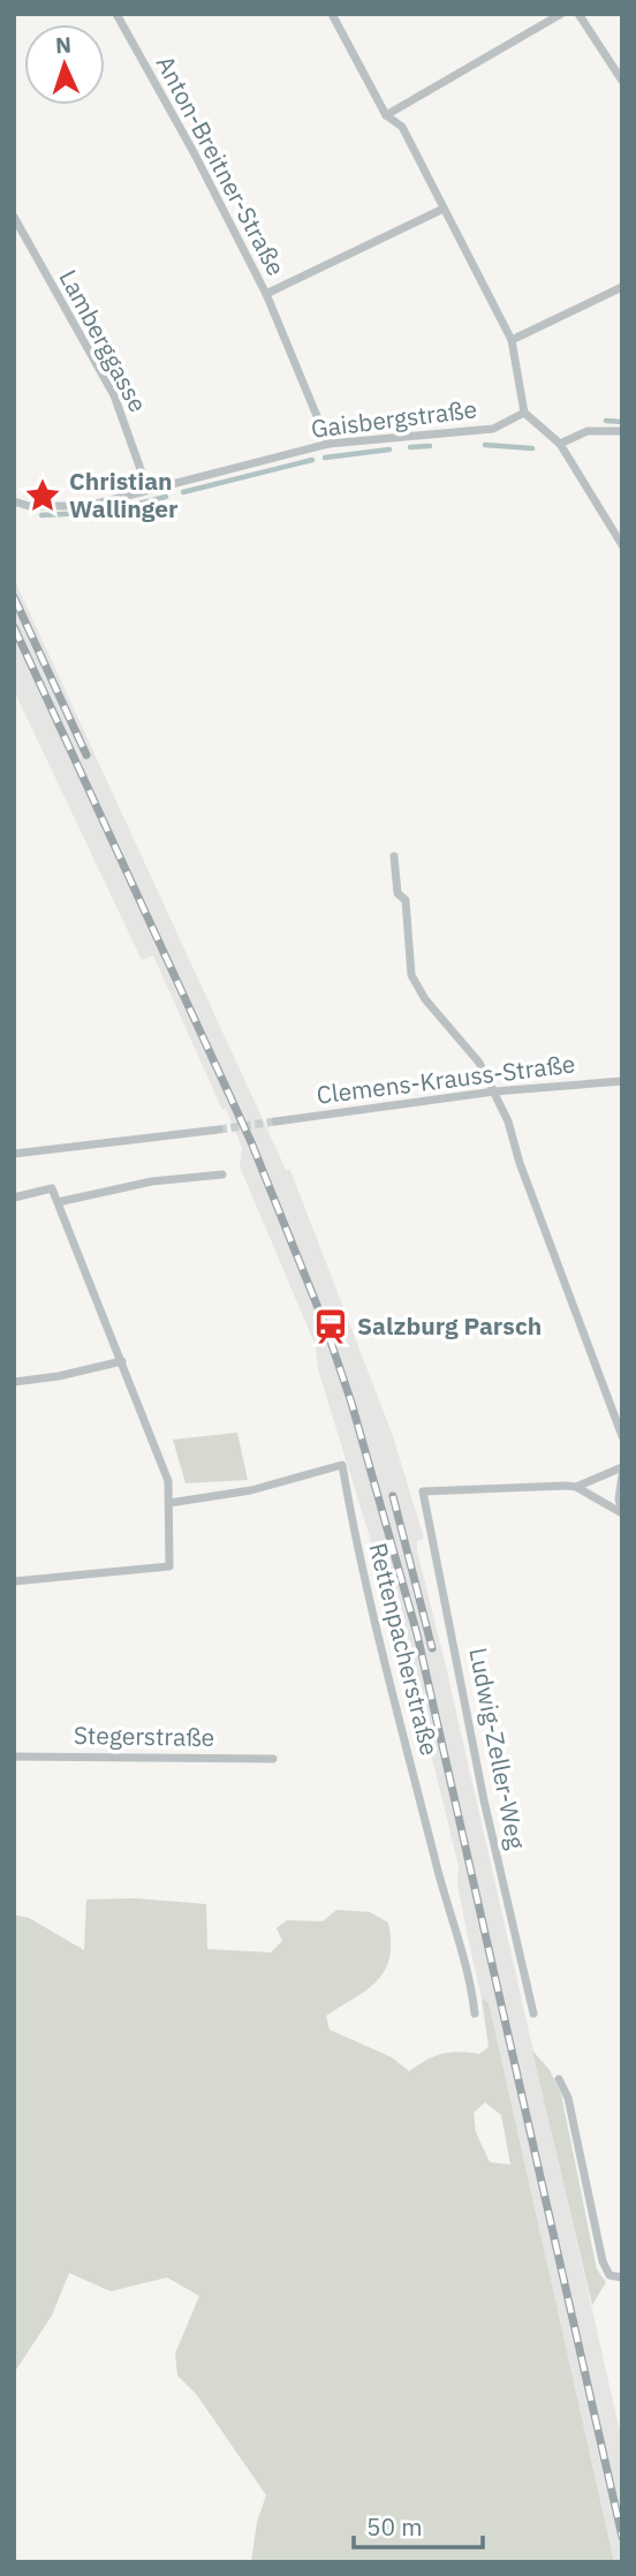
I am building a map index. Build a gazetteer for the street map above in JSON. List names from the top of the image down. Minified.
{"streets":{"street":["Anton-Breitner-Straße","Lamberggasse","Gaisbergstraße","Clemens-Krauss-Straße","Rettenpacherstraße","Stegerstraße","Ludwig-Zeller-Weg"]},"crossings":[["Anton-Breitner-Straße","Gaisbergstraße"],["Lamberggasse","Gaisbergstraße"]],"places":{"place":["Christian Wallinger"],"station":["Salzburg Parsch"]},"scale_bar":"50 m","north":"top"}
